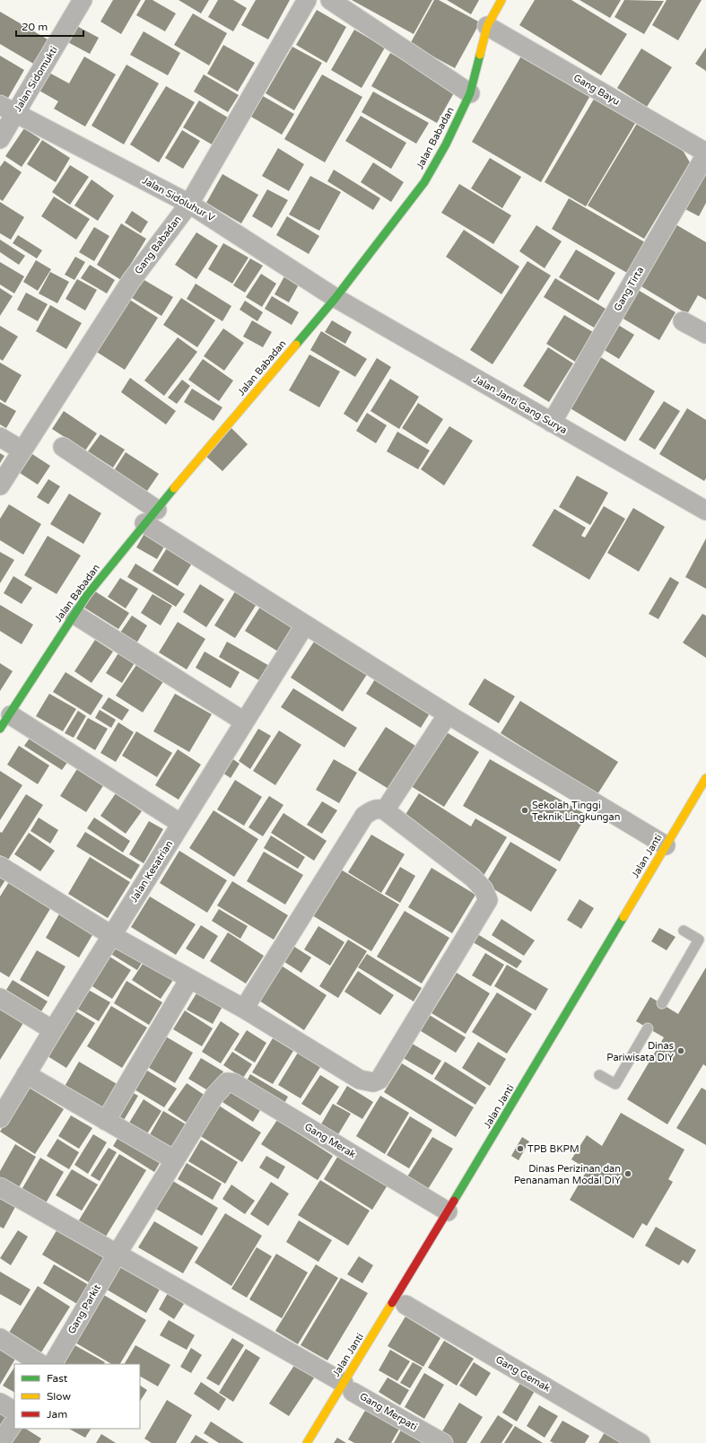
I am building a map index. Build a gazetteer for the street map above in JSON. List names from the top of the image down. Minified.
{"streets":{"street":["Jalan Sidomukti","Gang Bayu","Jalan Babadan","Jalan Sidoluhur V","Gang Babadan","Gang Tirta","Jalan Janti Gang Surya","Jalan Janti","Jalan Kesatrian","Gang Merak","Gang Parkit","Gang Gemak","Gang Merpati"]},"crossings":[["Jalan Sidomukti","Jalan Sidoluhur V"],["Gang Bayu","Jalan Babadan"],["Gang Bayu","Gang Tirta"],["Jalan Babadan","Jalan Sidoluhur V"],["Jalan Babadan","Jalan Janti Gang Surya"],["Jalan Sidoluhur V","Gang Babadan"],["Jalan Sidoluhur V","Jalan Janti Gang Surya"],["Gang Tirta","Jalan Janti Gang Surya"],["Jalan Janti","Gang Merak"],["Jalan Janti","Gang Merpati"],["Gang Merak","Gang Parkit"],["Gang Parkit","Gang Merpati"]],"places":["Sekolah Tinggi Teknik Lingkungan","Dinas Pariwisata DIY","TPB BKPM","Dinas Perizinan dan Penanaman Modal DIY"],"legend":["Fast","Slow","Jam"],"scale_bar":"20 m"}
